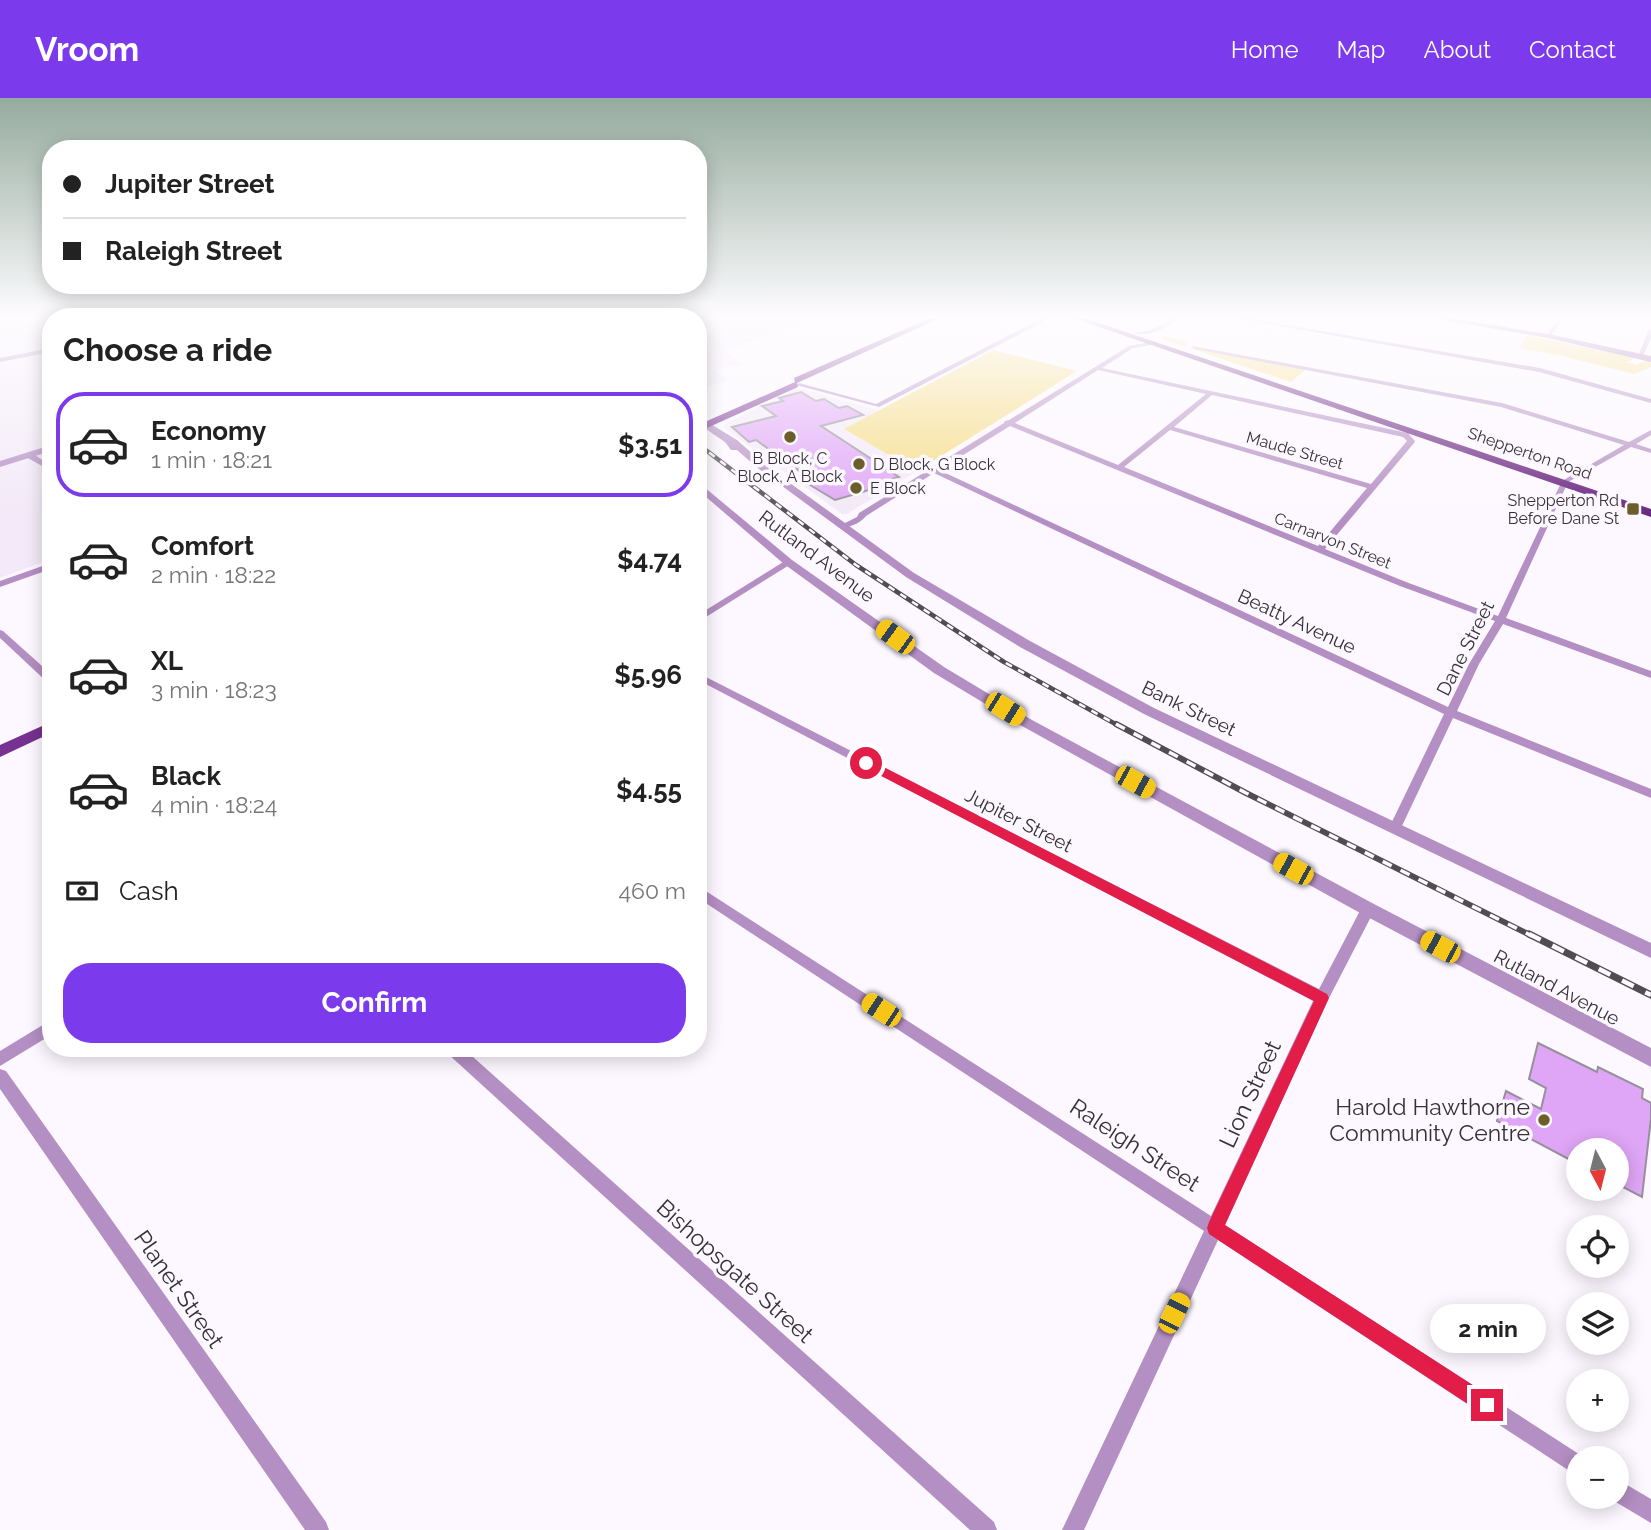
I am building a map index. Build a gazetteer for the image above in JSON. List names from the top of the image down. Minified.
{"streets":{"highway":["Shepperton Road"],"street":["Maude Street","Carnarvon Street","Rutland Avenue","Beatty Avenue","Dane Street","Bank Street","Jupiter Street","Lion Street","Raleigh Street","Bishopsgate Street","Planet Street"]},"crossings":[["Shepperton Road","Dane Street"],["Carnarvon Street","Dane Street"],["Rutland Avenue","Lion Street"],["Beatty Avenue","Dane Street"],["Dane Street","Bank Street"],["Jupiter Street","Lion Street"],["Lion Street","Raleigh Street"]],"places":{"other":["B Block, C Block, A Block","D Block, G Block","E Block","Harold Hawthorne Community Centre"],"transit":["Shepperton Rd Before Dane St"]},"north":"bottom","page":{"header":"Vroom","nav":["Home","Map","About","Contact"],"banner":["Jupiter Street","Raleigh Street"],"heading":"Choose a ride","list":[{"name":"Economy","note":"1 min · 18:21","value":"$3.51"},{"name":"Comfort","note":"2 min · 18:22","value":"$4.74"},{"name":"XL","note":"3 min · 18:23","value":"$5.96"},{"name":"Black","note":"4 min · 18:24","value":"$4.55"}],"pay":["Cash","460 m"],"buttons":"Confirm","map_buttons":["+","−"],"bubble":"2 min"}}
